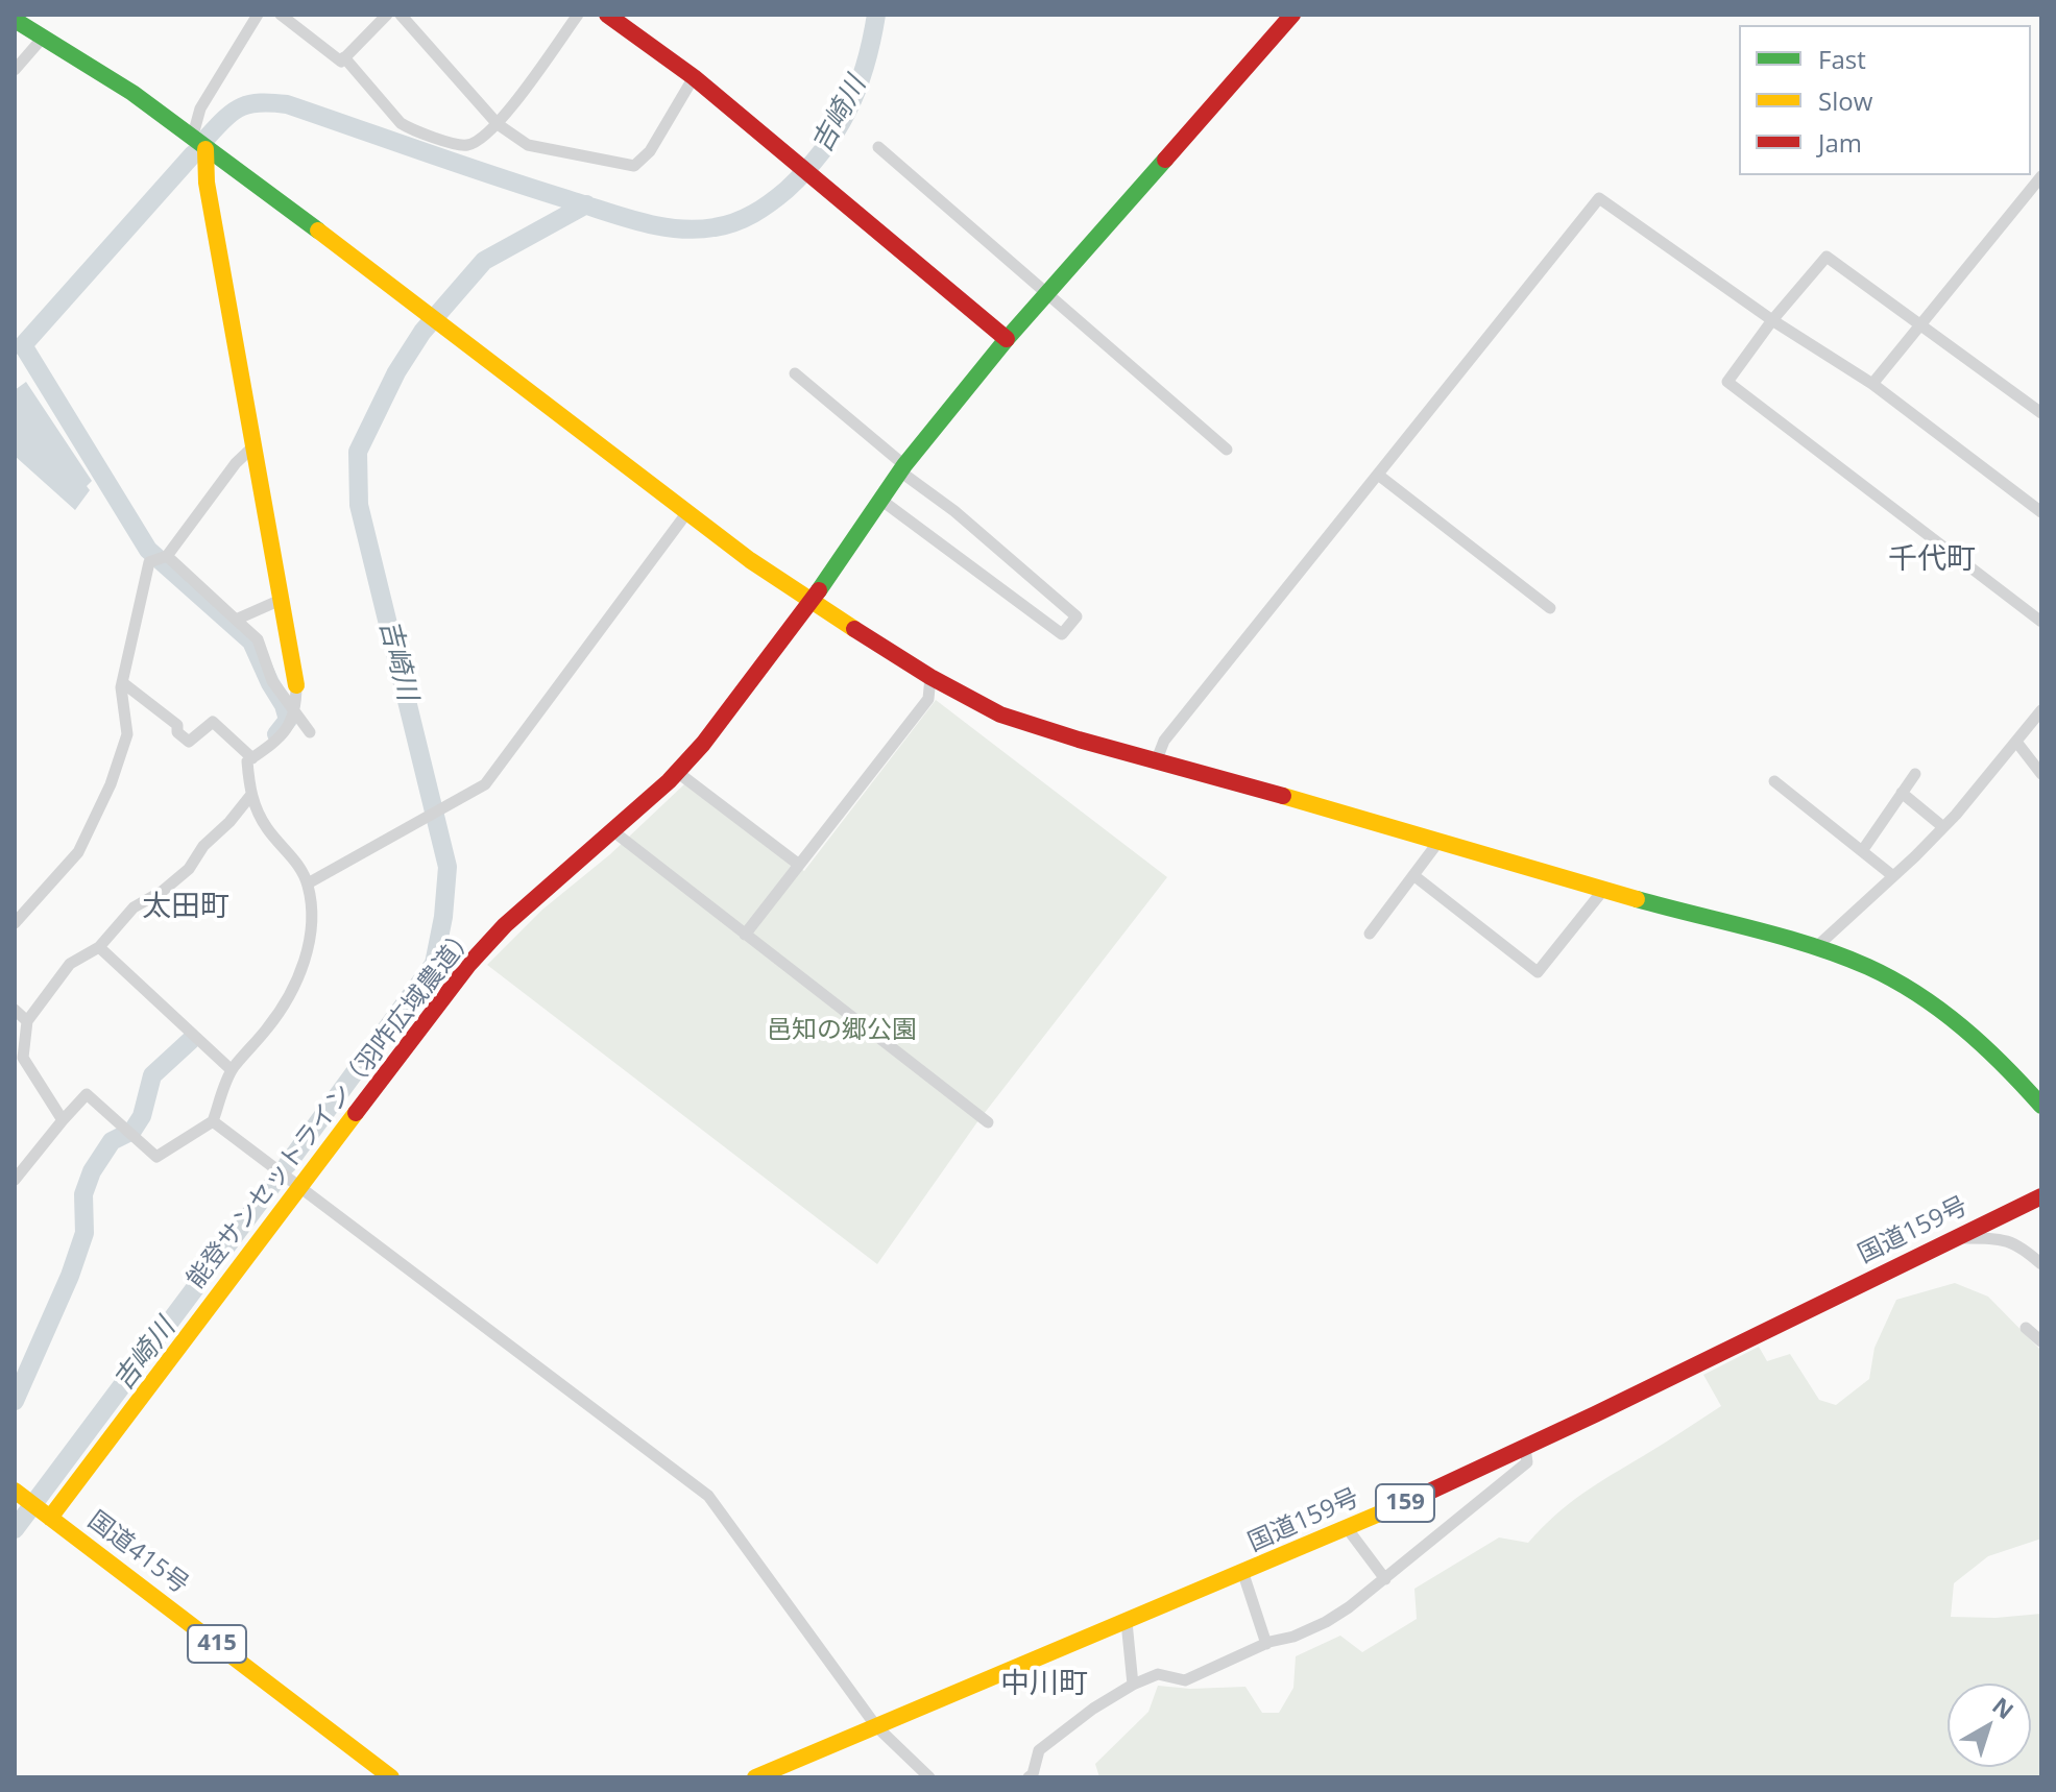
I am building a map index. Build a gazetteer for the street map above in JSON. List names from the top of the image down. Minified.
{"streets":{"main road":["能登サンセットライン（羽咋広域農道）","国道159号","159","国道415号","415"]},"crossings":[["能登サンセットライン（羽咋広域農道）","国道415号"]],"districts":["千代町","太田町","中川町"],"water":["吉崎川"],"parks":["邑知の郷公園"],"legend":["Fast","Slow","Jam"],"north":"top right"}
